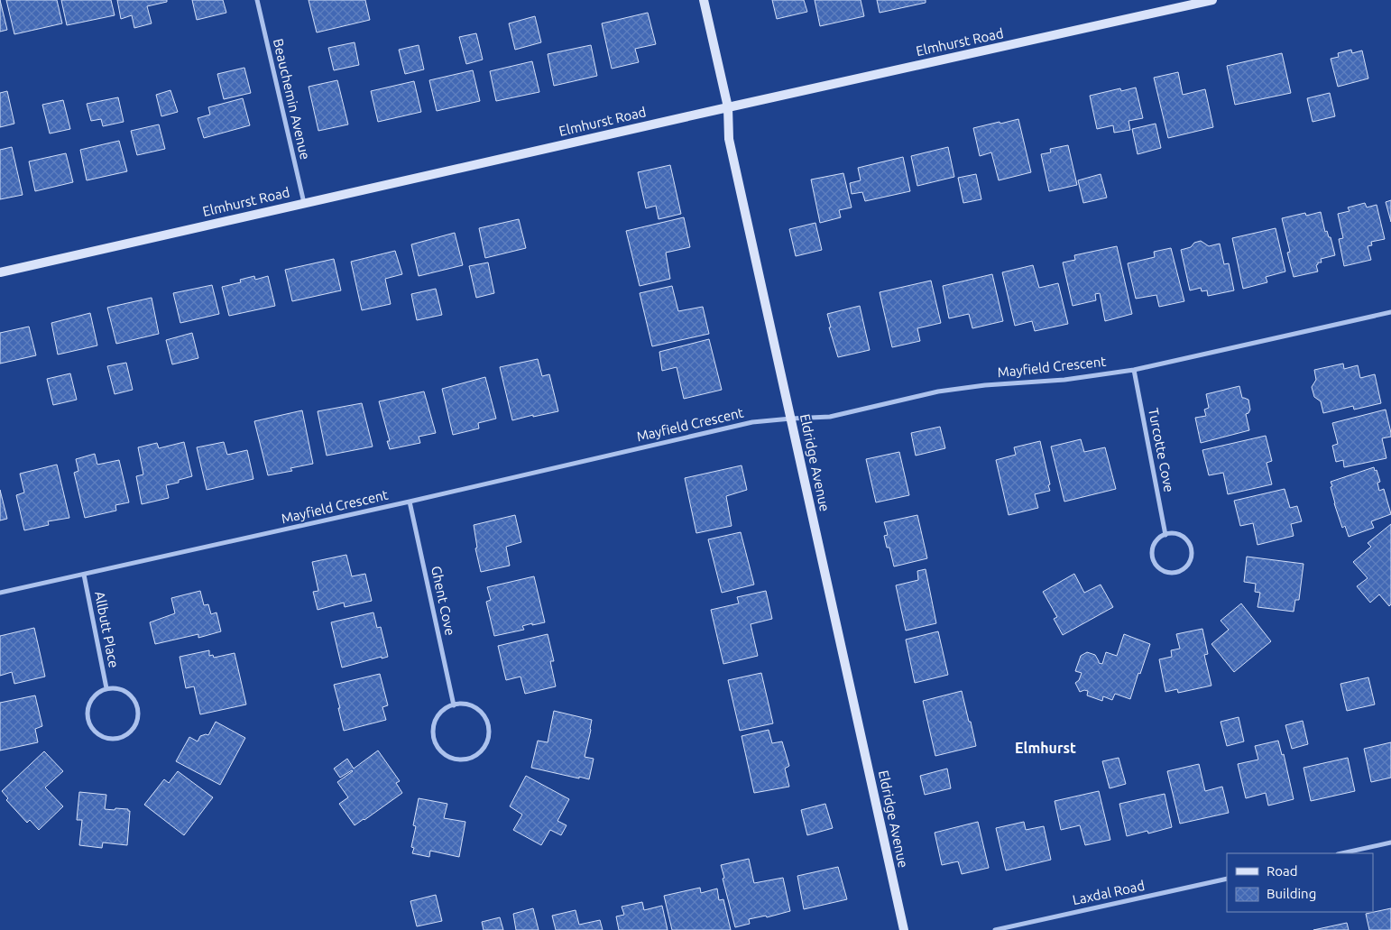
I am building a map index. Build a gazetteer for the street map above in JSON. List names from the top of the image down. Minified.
{"streets":{"street":["Elmhurst Road","Beauchemin Avenue","Mayfield Crescent","Turcotte Cove","Eldridge Avenue","Ghent Cove","Allbutt Place","Laxdal Road"]},"crossings":[["Elmhurst Road","Beauchemin Avenue"],["Elmhurst Road","Eldridge Avenue"],["Mayfield Crescent","Turcotte Cove"],["Mayfield Crescent","Eldridge Avenue"],["Mayfield Crescent","Ghent Cove"],["Mayfield Crescent","Allbutt Place"]],"districts":["Elmhurst"],"legend":["Road","Building"]}
